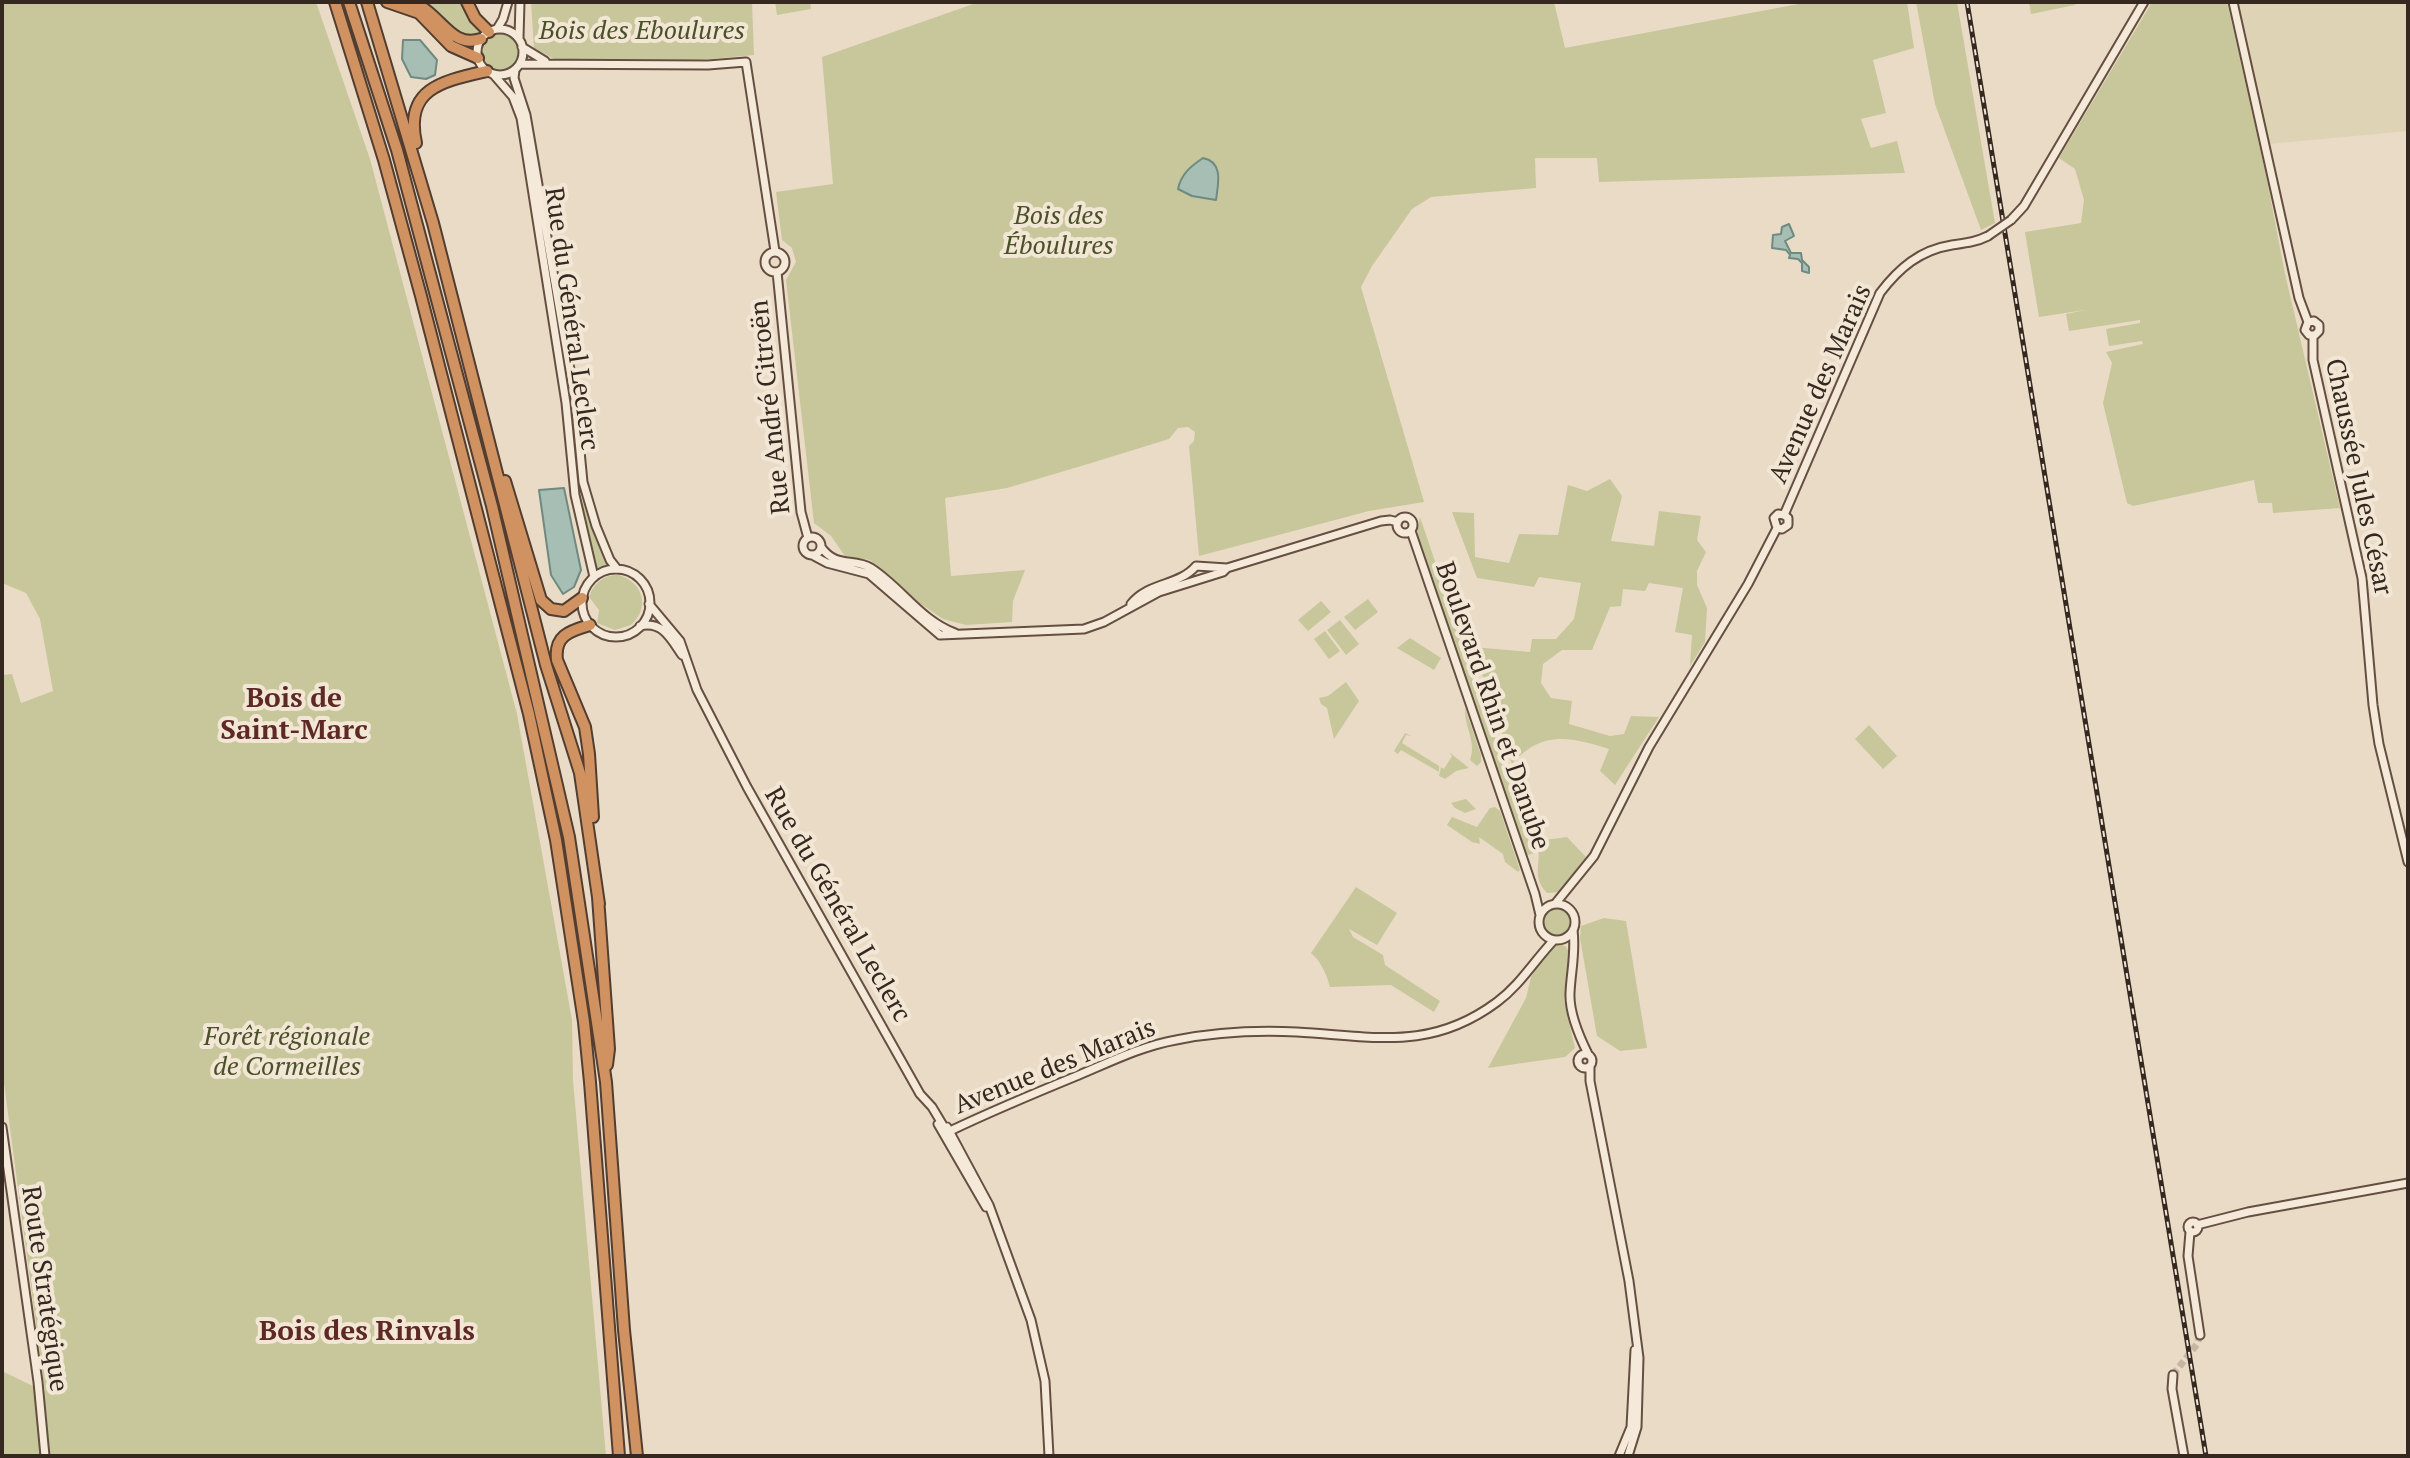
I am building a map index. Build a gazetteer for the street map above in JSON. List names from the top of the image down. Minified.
{"streets":{"main road":["Rue du Général Leclerc","Avenue des Marais","Rue André Citroën","Chaussée Jules César","Boulevard Rhin et Danube","Route Stratégique"]},"crossings":[["Rue du Général Leclerc","Avenue des Marais"],["Avenue des Marais","Boulevard Rhin et Danube"]],"districts":["Bois de Saint-Marc","Bois des Rinvals"],"parks":["Bois des Eboulures","Bois des Éboulures","Forêt régionale de Cormeilles"]}
